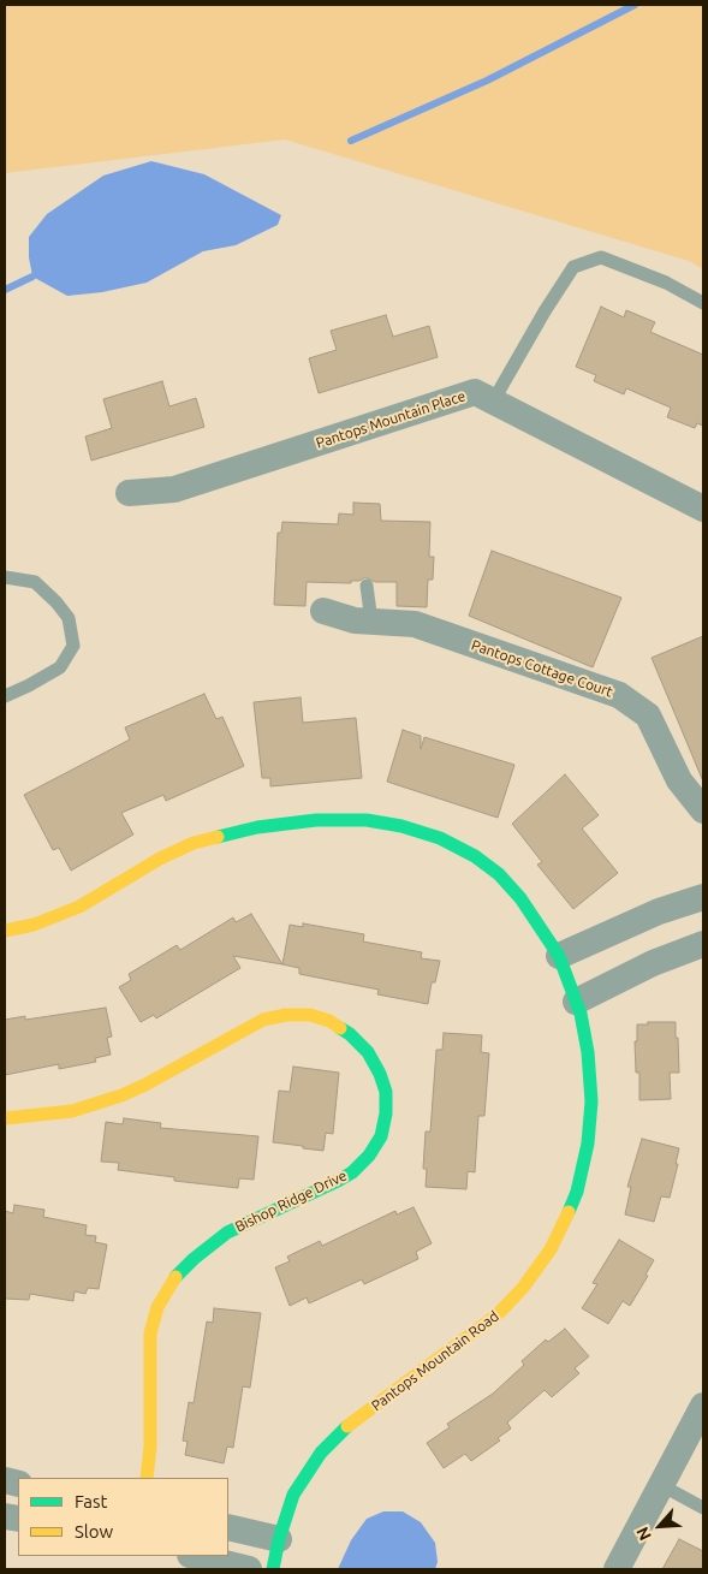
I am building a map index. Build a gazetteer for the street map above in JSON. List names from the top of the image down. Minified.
{"streets":{"street":["Pantops Mountain Place","Pantops Cottage Court","Bishop Ridge Drive","Pantops Mountain Road"]},"legend":["Fast","Slow"],"north":"bottom left"}
